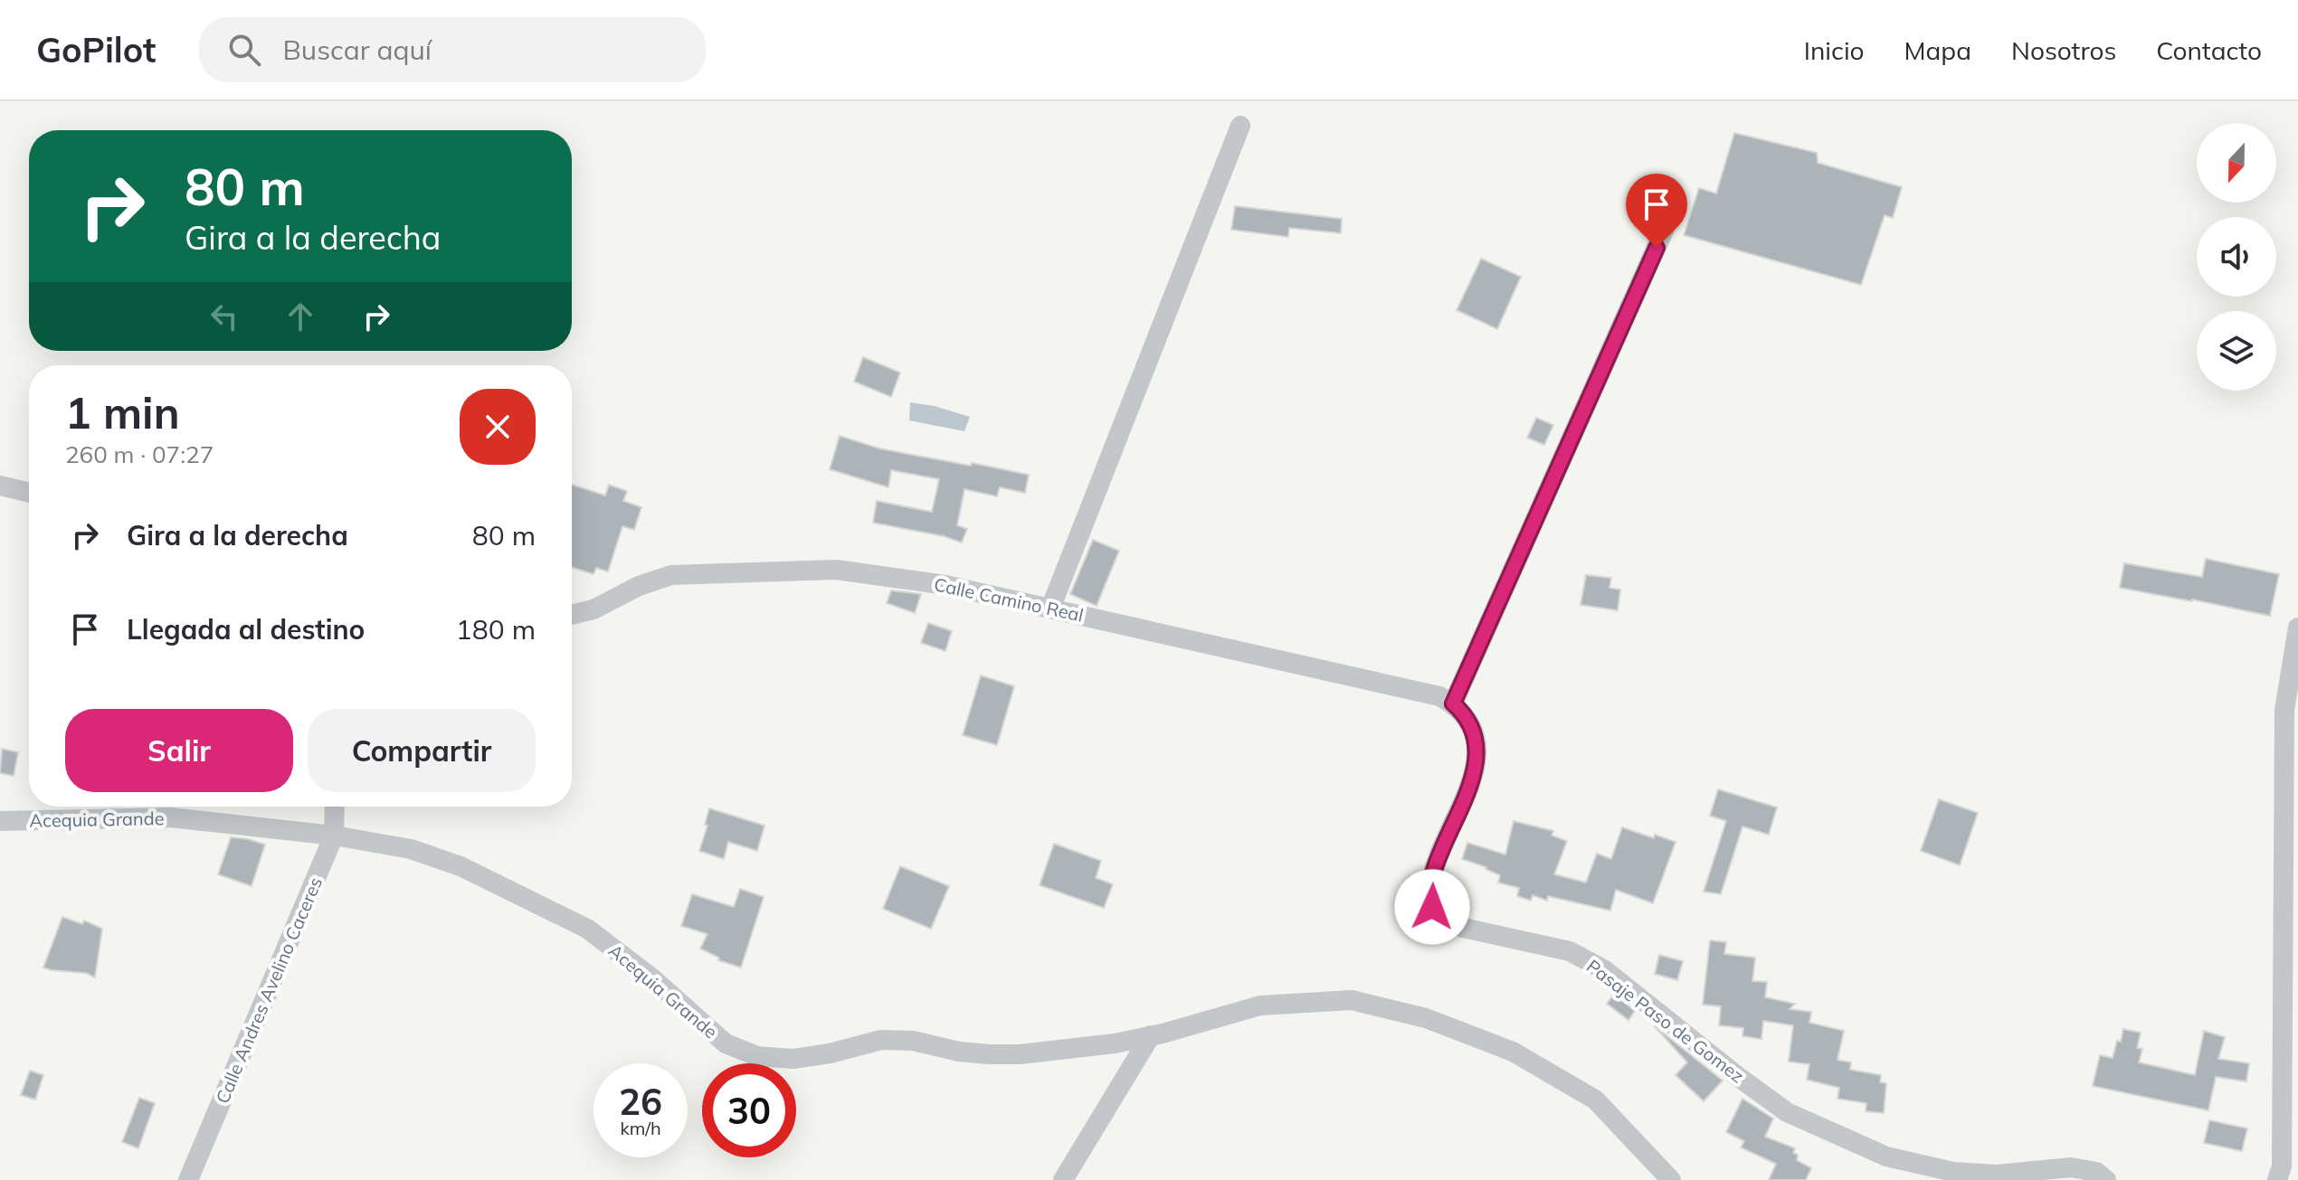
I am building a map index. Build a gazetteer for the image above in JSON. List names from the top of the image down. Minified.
{"streets":{"street":["Calle Camino Real","Acequia Grande","Calle Andres Avelino Caceres","Pasaje Paso de Gomez"]},"crossings":[["Calle Camino Real","Pasaje Paso de Gomez"],["Acequia Grande","Calle Andres Avelino Caceres"]],"north":"bottom","page":{"header":"GoPilot","search":"Buscar aquí","nav":["Inicio","Mapa","Nosotros","Contacto"],"turn":["80 m","Gira a la derecha"],"heading":["1 min","260 m · 07:27"],"list":[{"name":"Gira a la derecha","value":"80 m"},{"name":"Llegada al destino","value":"180 m"}],"buttons":["Salir","Compartir"],"speed":"26 km/h","limit":"30"}}
